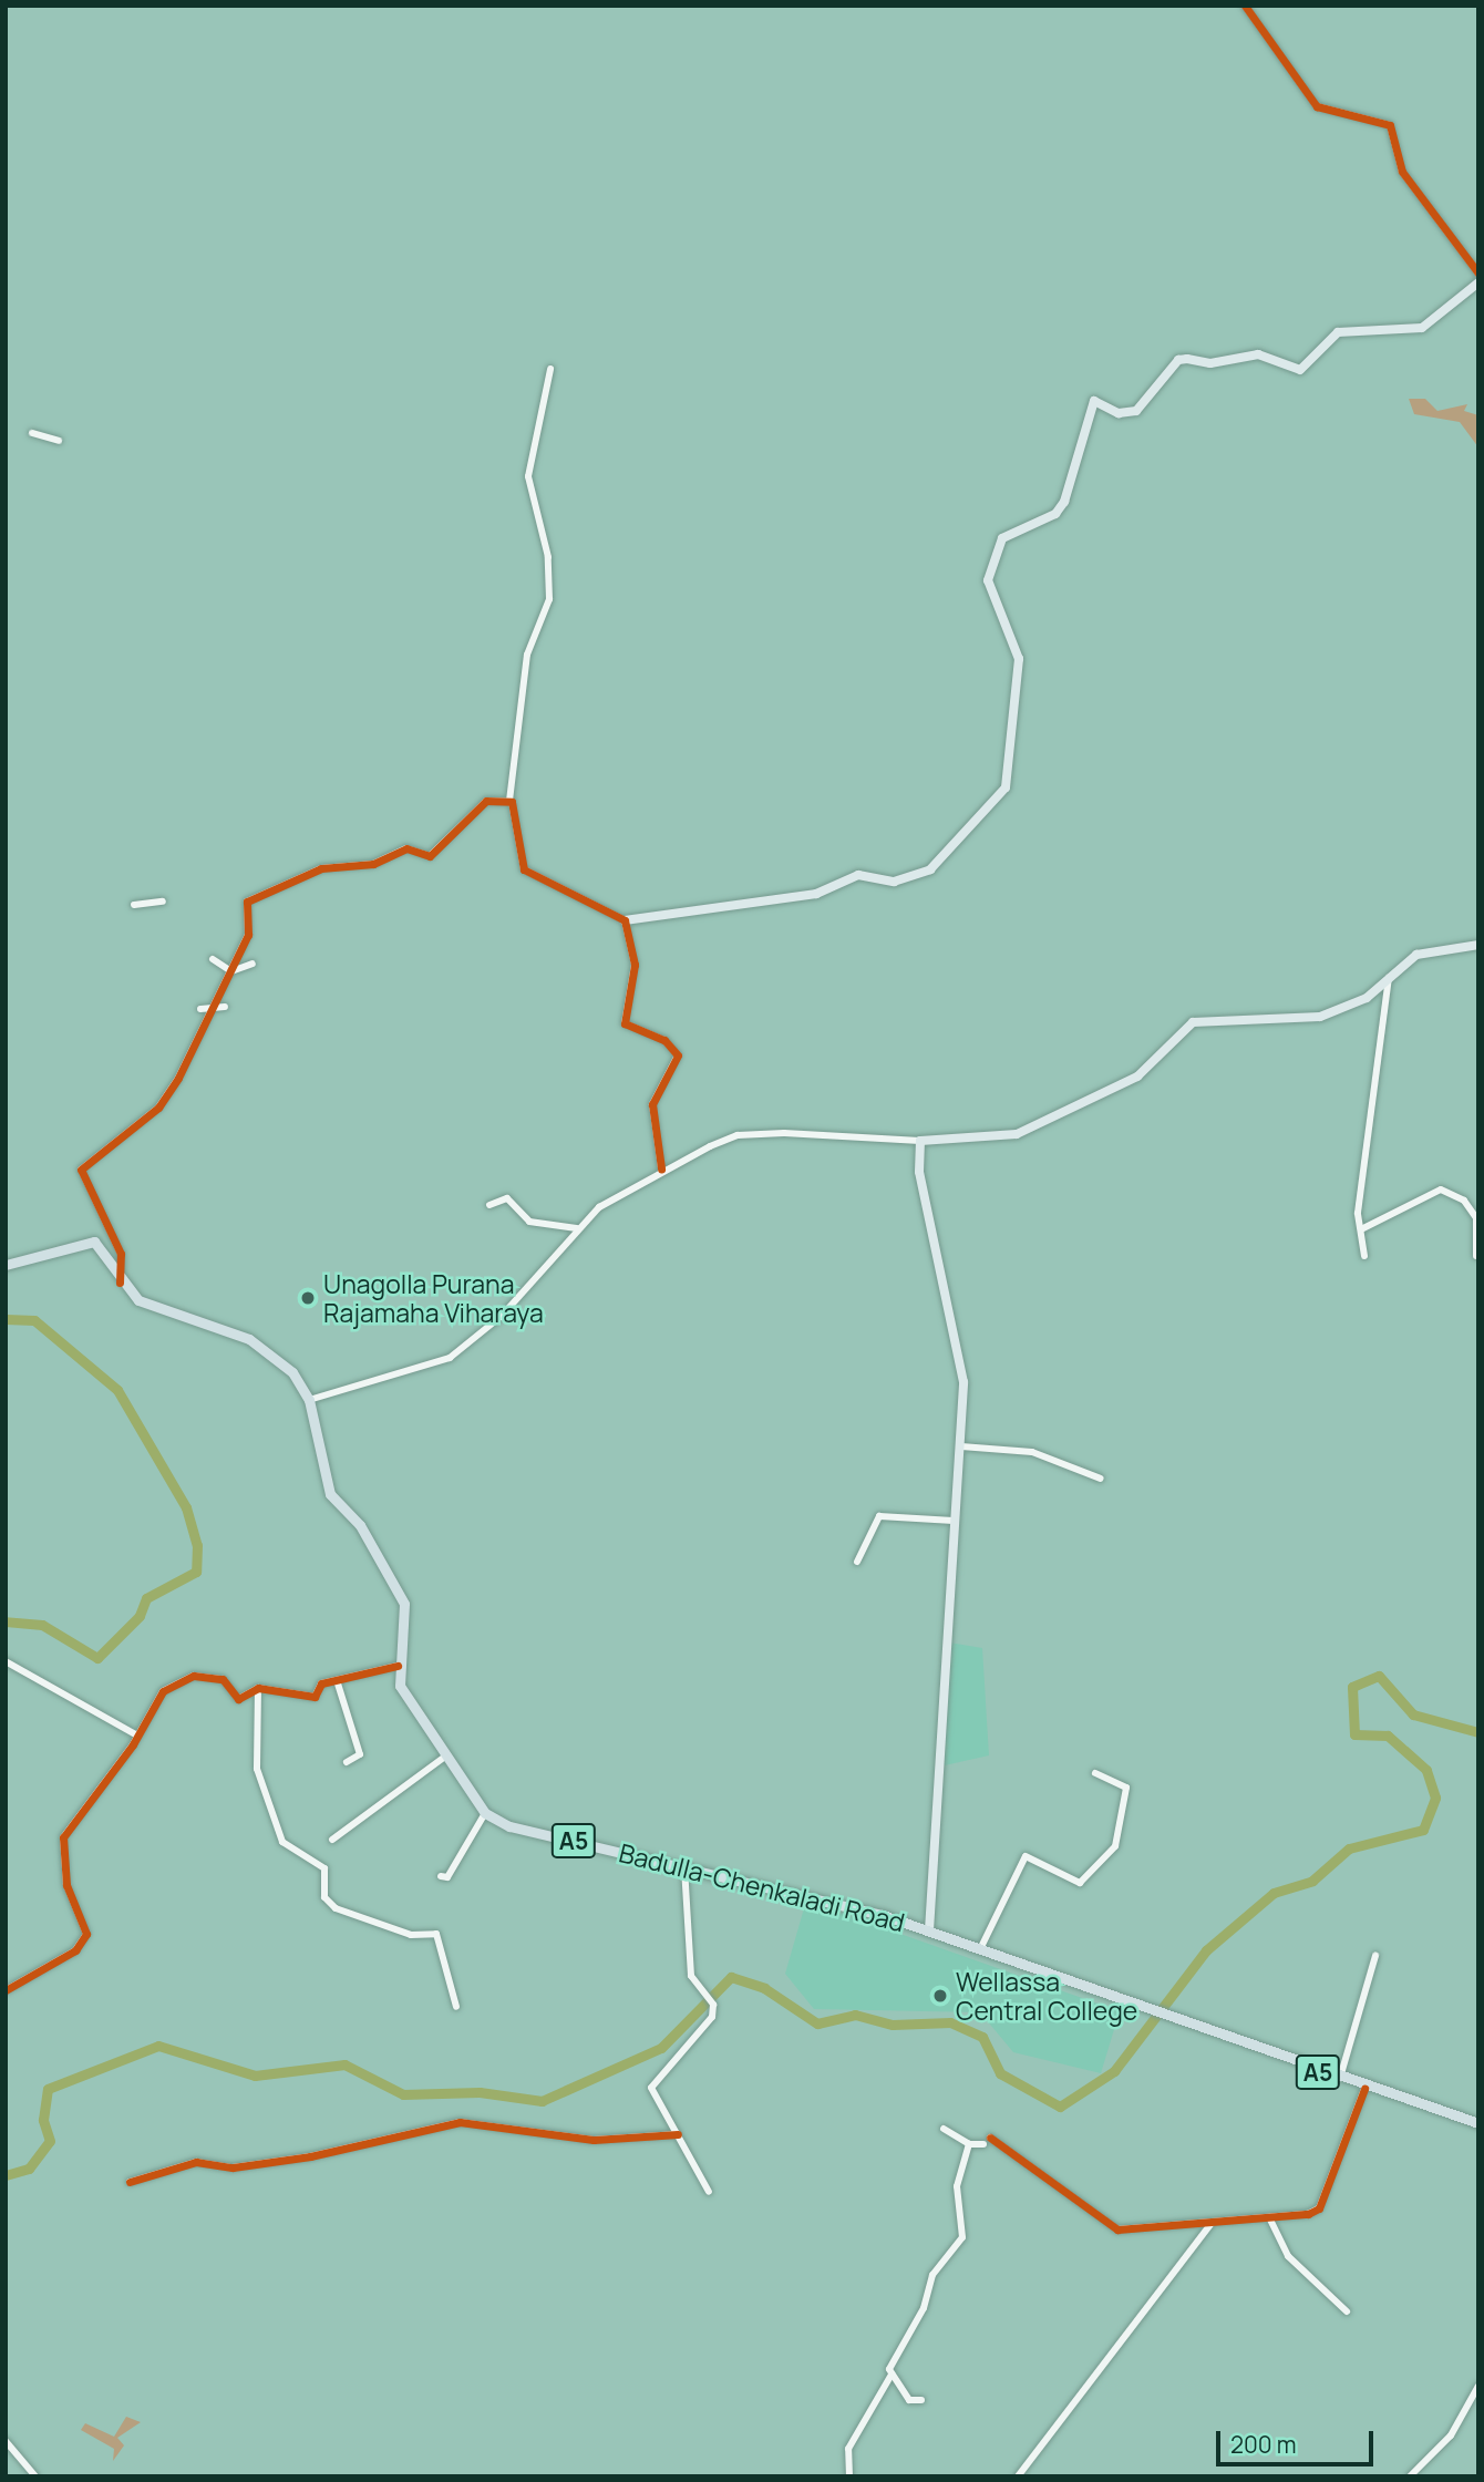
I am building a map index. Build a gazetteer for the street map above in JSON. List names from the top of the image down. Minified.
{"streets":{"highway":["A5","Badulla-Chenkaladi Road"]},"places":["Unagolla Purana Rajamaha Viharaya","Wellassa Central College"],"scale_bar":"200 m"}
